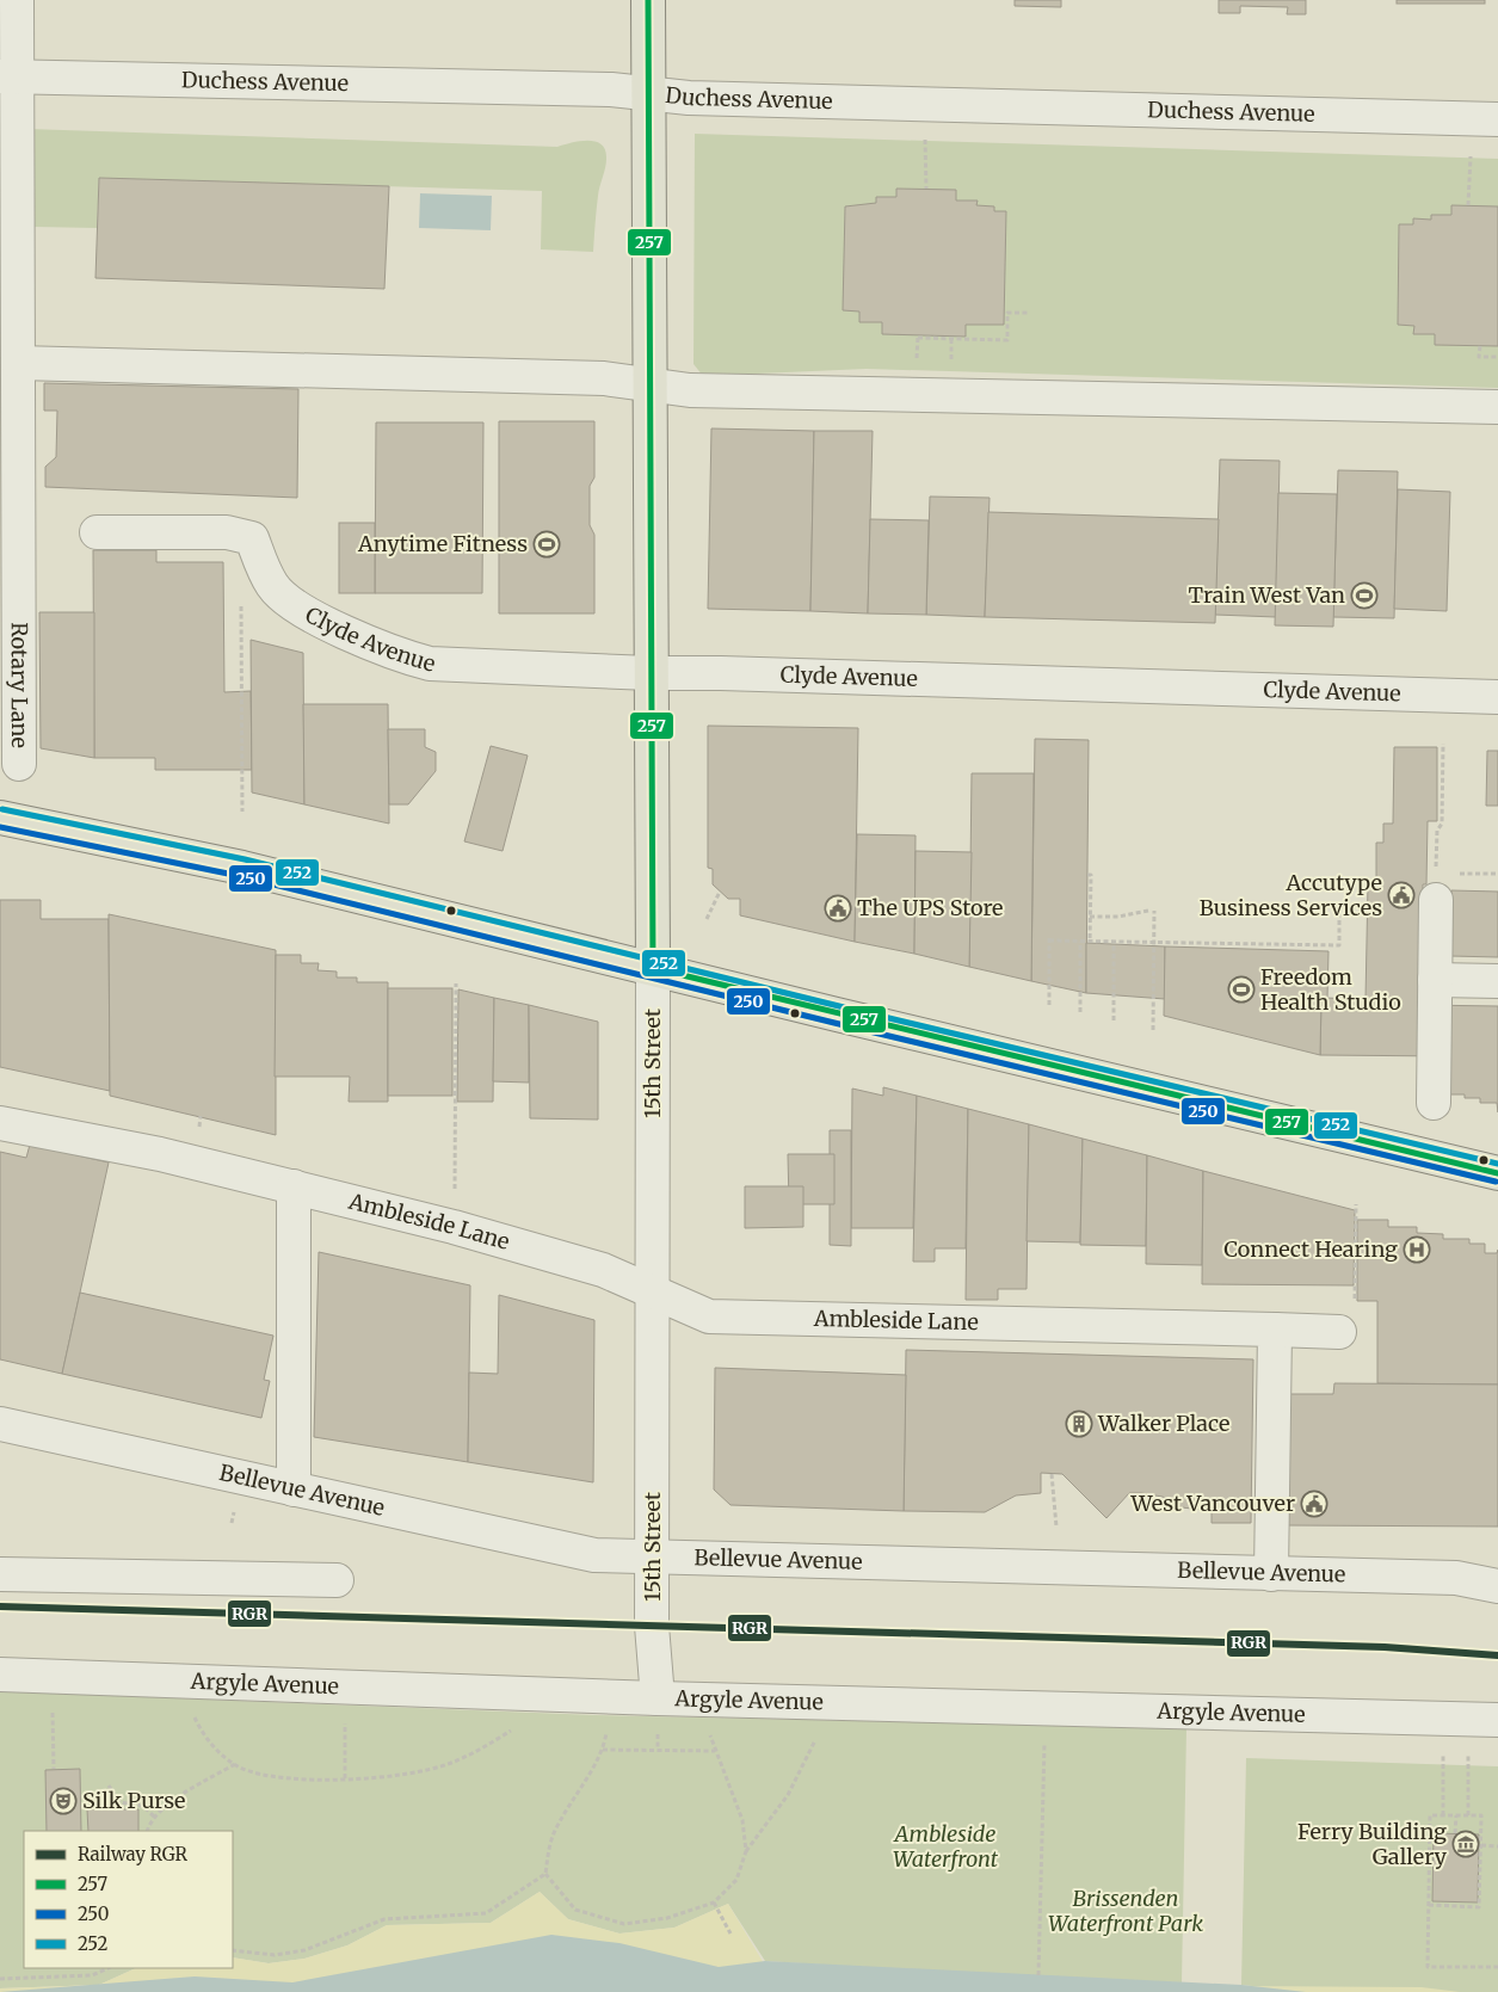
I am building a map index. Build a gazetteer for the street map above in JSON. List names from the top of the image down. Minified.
{"streets":{"main road":["15th Street"],"street":["Duchess Avenue","Clyde Avenue","Rotary Lane","Ambleside Lane","Bellevue Avenue","Argyle Avenue"]},"crossings":[["Duchess Avenue","Rotary Lane"],["Duchess Avenue","15th Street"],["Clyde Avenue","15th Street"],["15th Street","Ambleside Lane"],["15th Street","Bellevue Avenue"],["15th Street","Argyle Avenue"]],"parks":["Ambleside Waterfront","Brissenden Waterfront Park"],"places":{"sports":["Anytime Fitness","Train West Van","Freedom Health Studio"],"public building":["Accutype Business Services","The UPS Store","West Vancouver"],"hospital":["Connect Hearing"],"building":["Walker Place"],"theatre":["Silk Purse"],"museum":["Ferry Building Gallery"]},"lines":["transit line 257","transit line 252","transit line 250","rail line RGR"],"legend":["Railway RGR","257","250","252"]}
